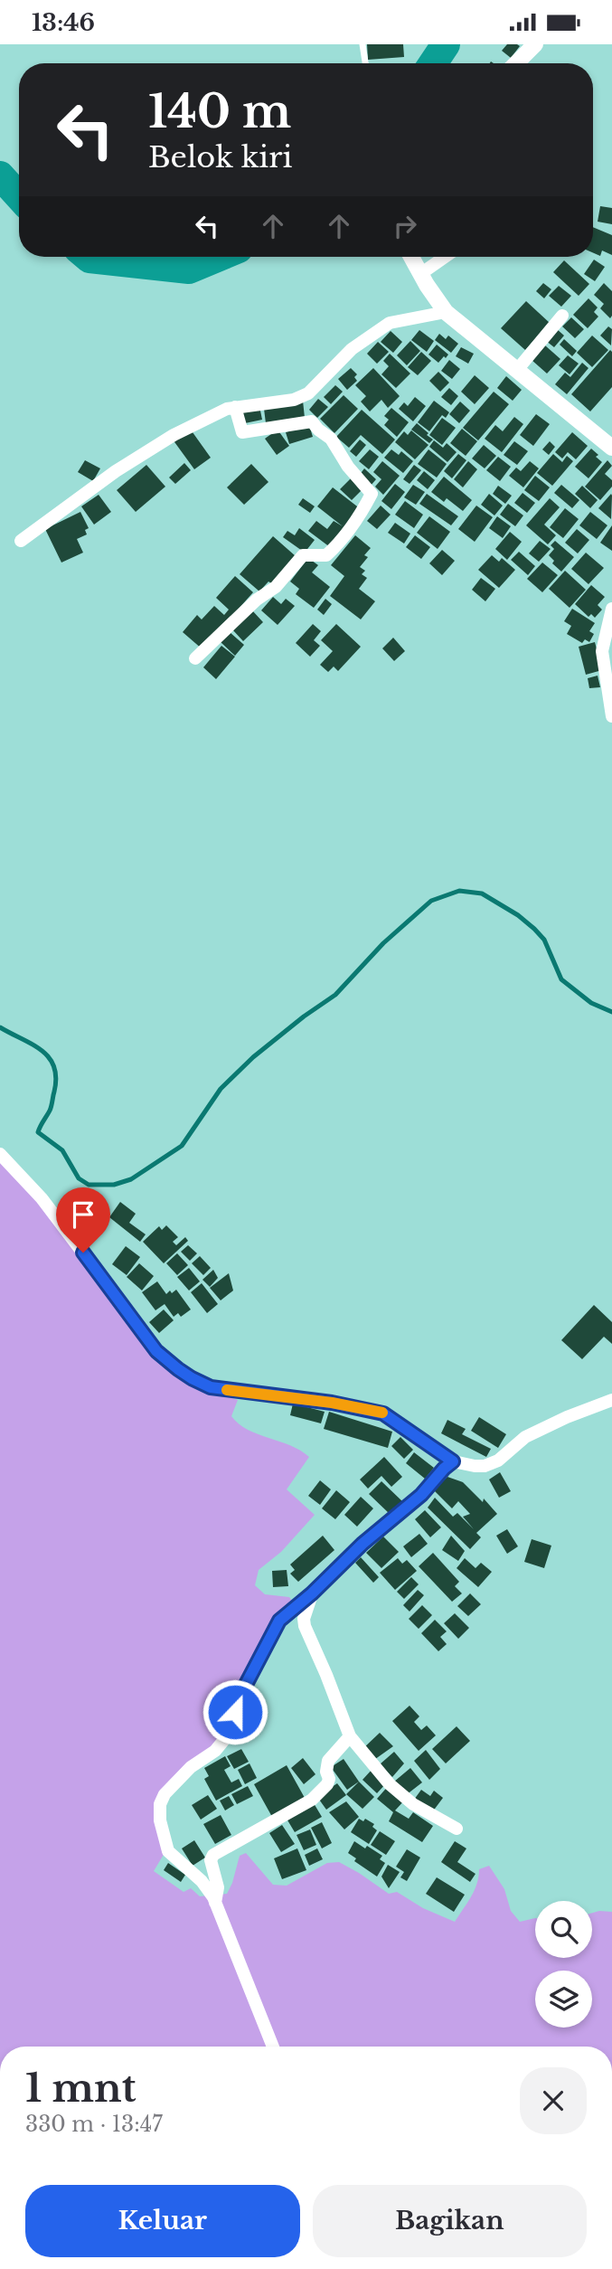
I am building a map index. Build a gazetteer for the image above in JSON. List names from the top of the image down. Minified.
{"page":{"status":"13:46","turn":["140 m","Belok kiri"],"heading":["1 mnt","330 m · 13:47"],"buttons":["Keluar","Bagikan"]}}
